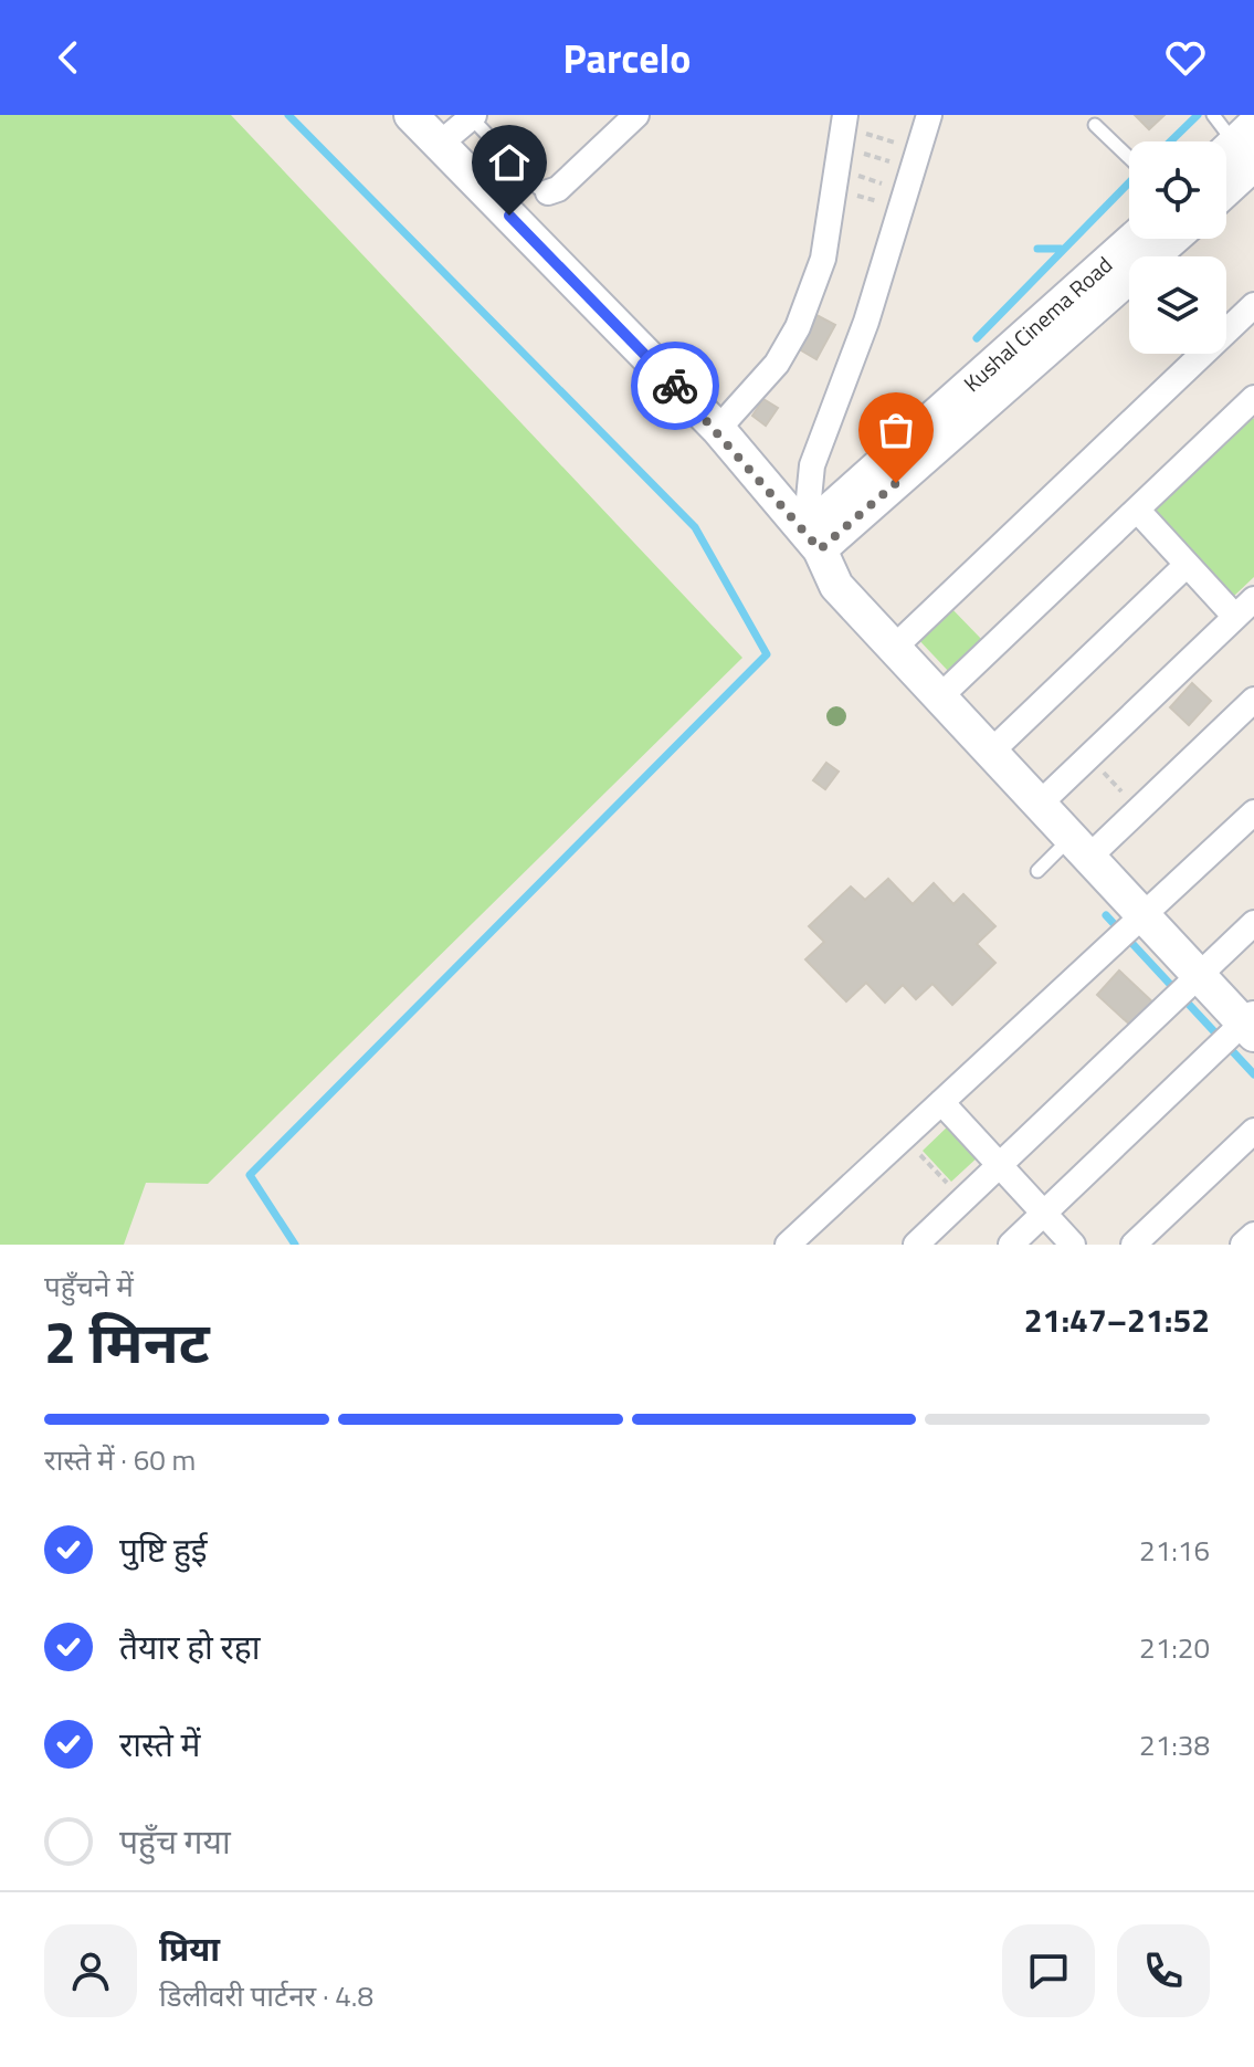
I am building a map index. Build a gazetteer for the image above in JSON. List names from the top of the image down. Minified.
{"streets":{"street":["Kushal Cinema Road"]},"page":{"header":"Parcelo","heading":["2 मिनट","पहुँचने में","21:47–21:52"],"panel":["प्रिया","डिलीवरी पार्टनर · 4.8"],"bar":"रास्ते में · 60 m","list":[["पुष्टि हुई","21:16"],["तैयार हो रहा","21:20"],["रास्ते में","21:38"],"पहुँच गया"]}}
